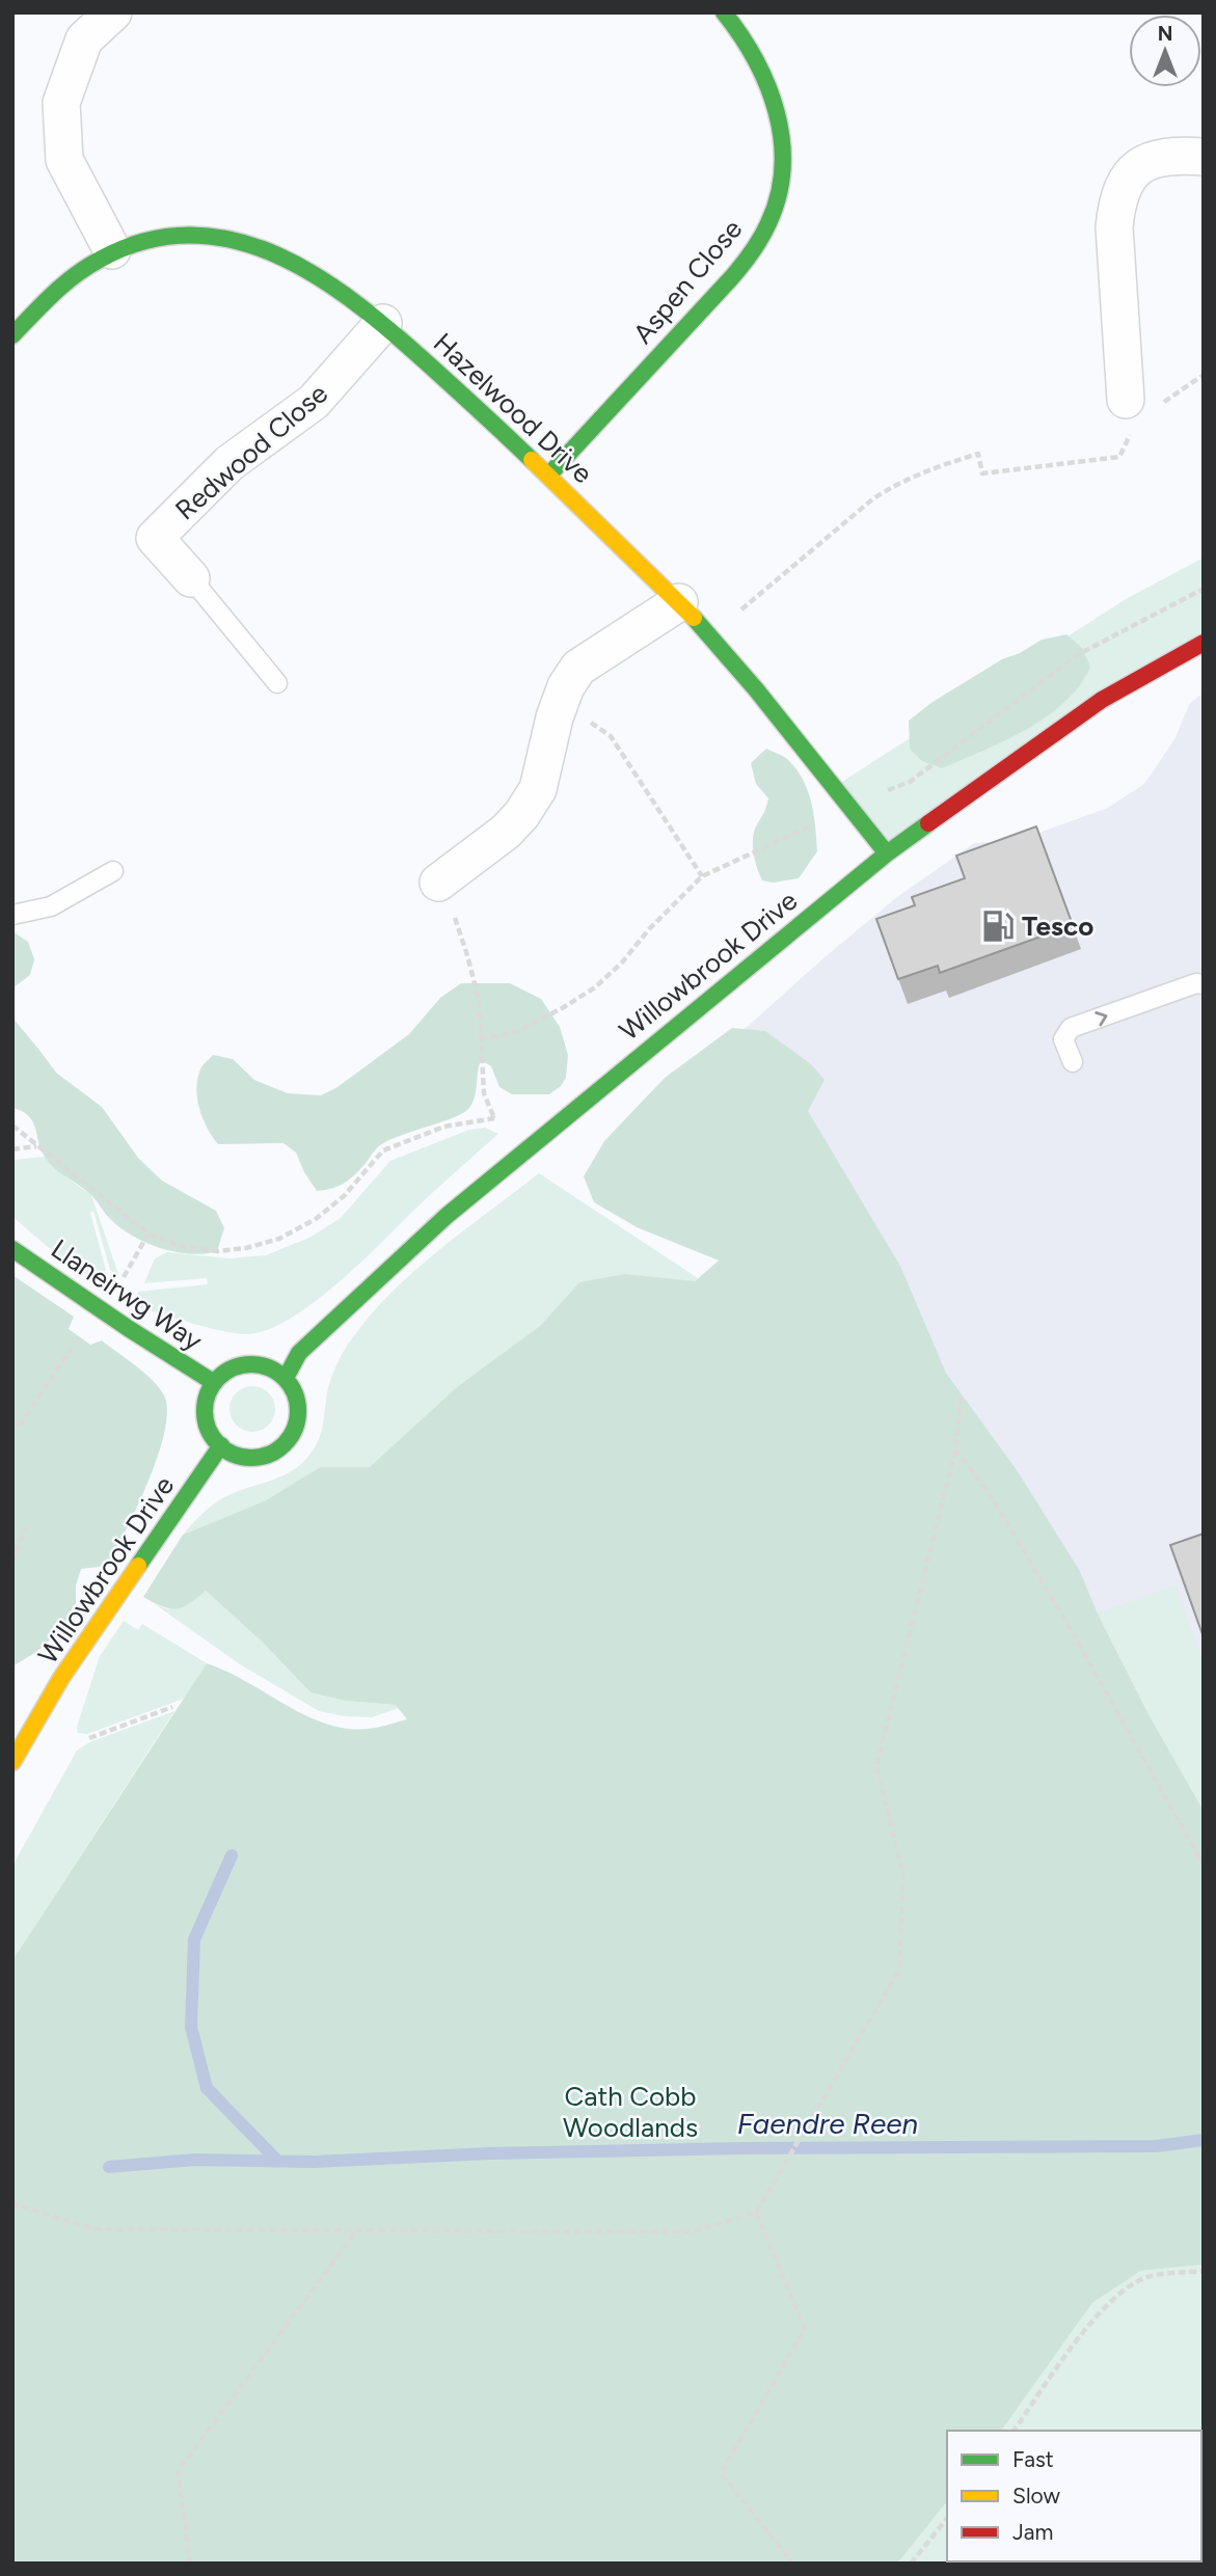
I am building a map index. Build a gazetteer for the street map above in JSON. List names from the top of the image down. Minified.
{"streets":{"street":["Aspen Close","Hazelwood Drive","Redwood Close","Willowbrook Drive","Llaneirwg Way"]},"crossings":[["Aspen Close","Hazelwood Drive"],["Hazelwood Drive","Redwood Close"],["Hazelwood Drive","Willowbrook Drive"],["Willowbrook Drive","Llaneirwg Way"]],"water":["Faendre Reen"],"parks":["Cath Cobb Woodlands"],"places":{"fuel station":["Tesco"]},"legend":["Fast","Slow","Jam"],"north":"top"}
